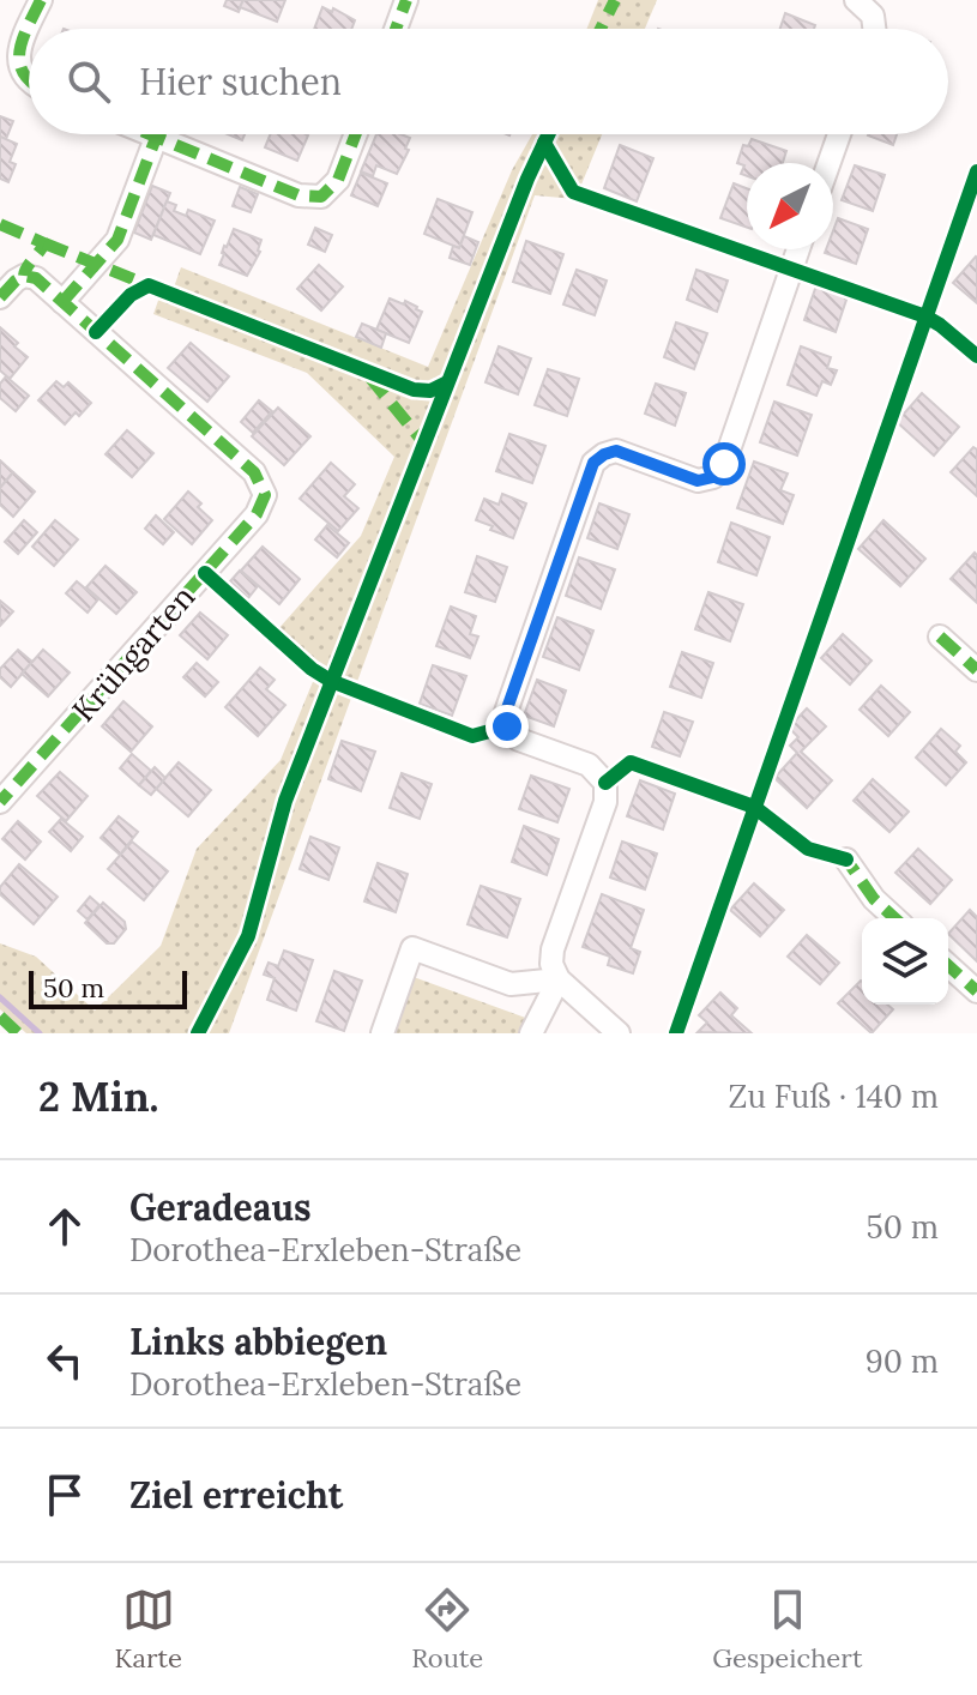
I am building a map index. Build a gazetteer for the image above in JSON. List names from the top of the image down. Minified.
{"streets":{"street":["Krühgarten"]},"scale_bar":"50 m","north":"bottom left","page":{"search":"Hier suchen","scale":"50 m","heading":["2 Min.","Zu Fuß · 140 m"],"list":[["Geradeaus","Dorothea-Erxleben-Straße","50 m"],["Links abbiegen","Dorothea-Erxleben-Straße","90 m"],"Ziel erreicht"],"nav":["Karte","Route","Gespeichert"]}}
